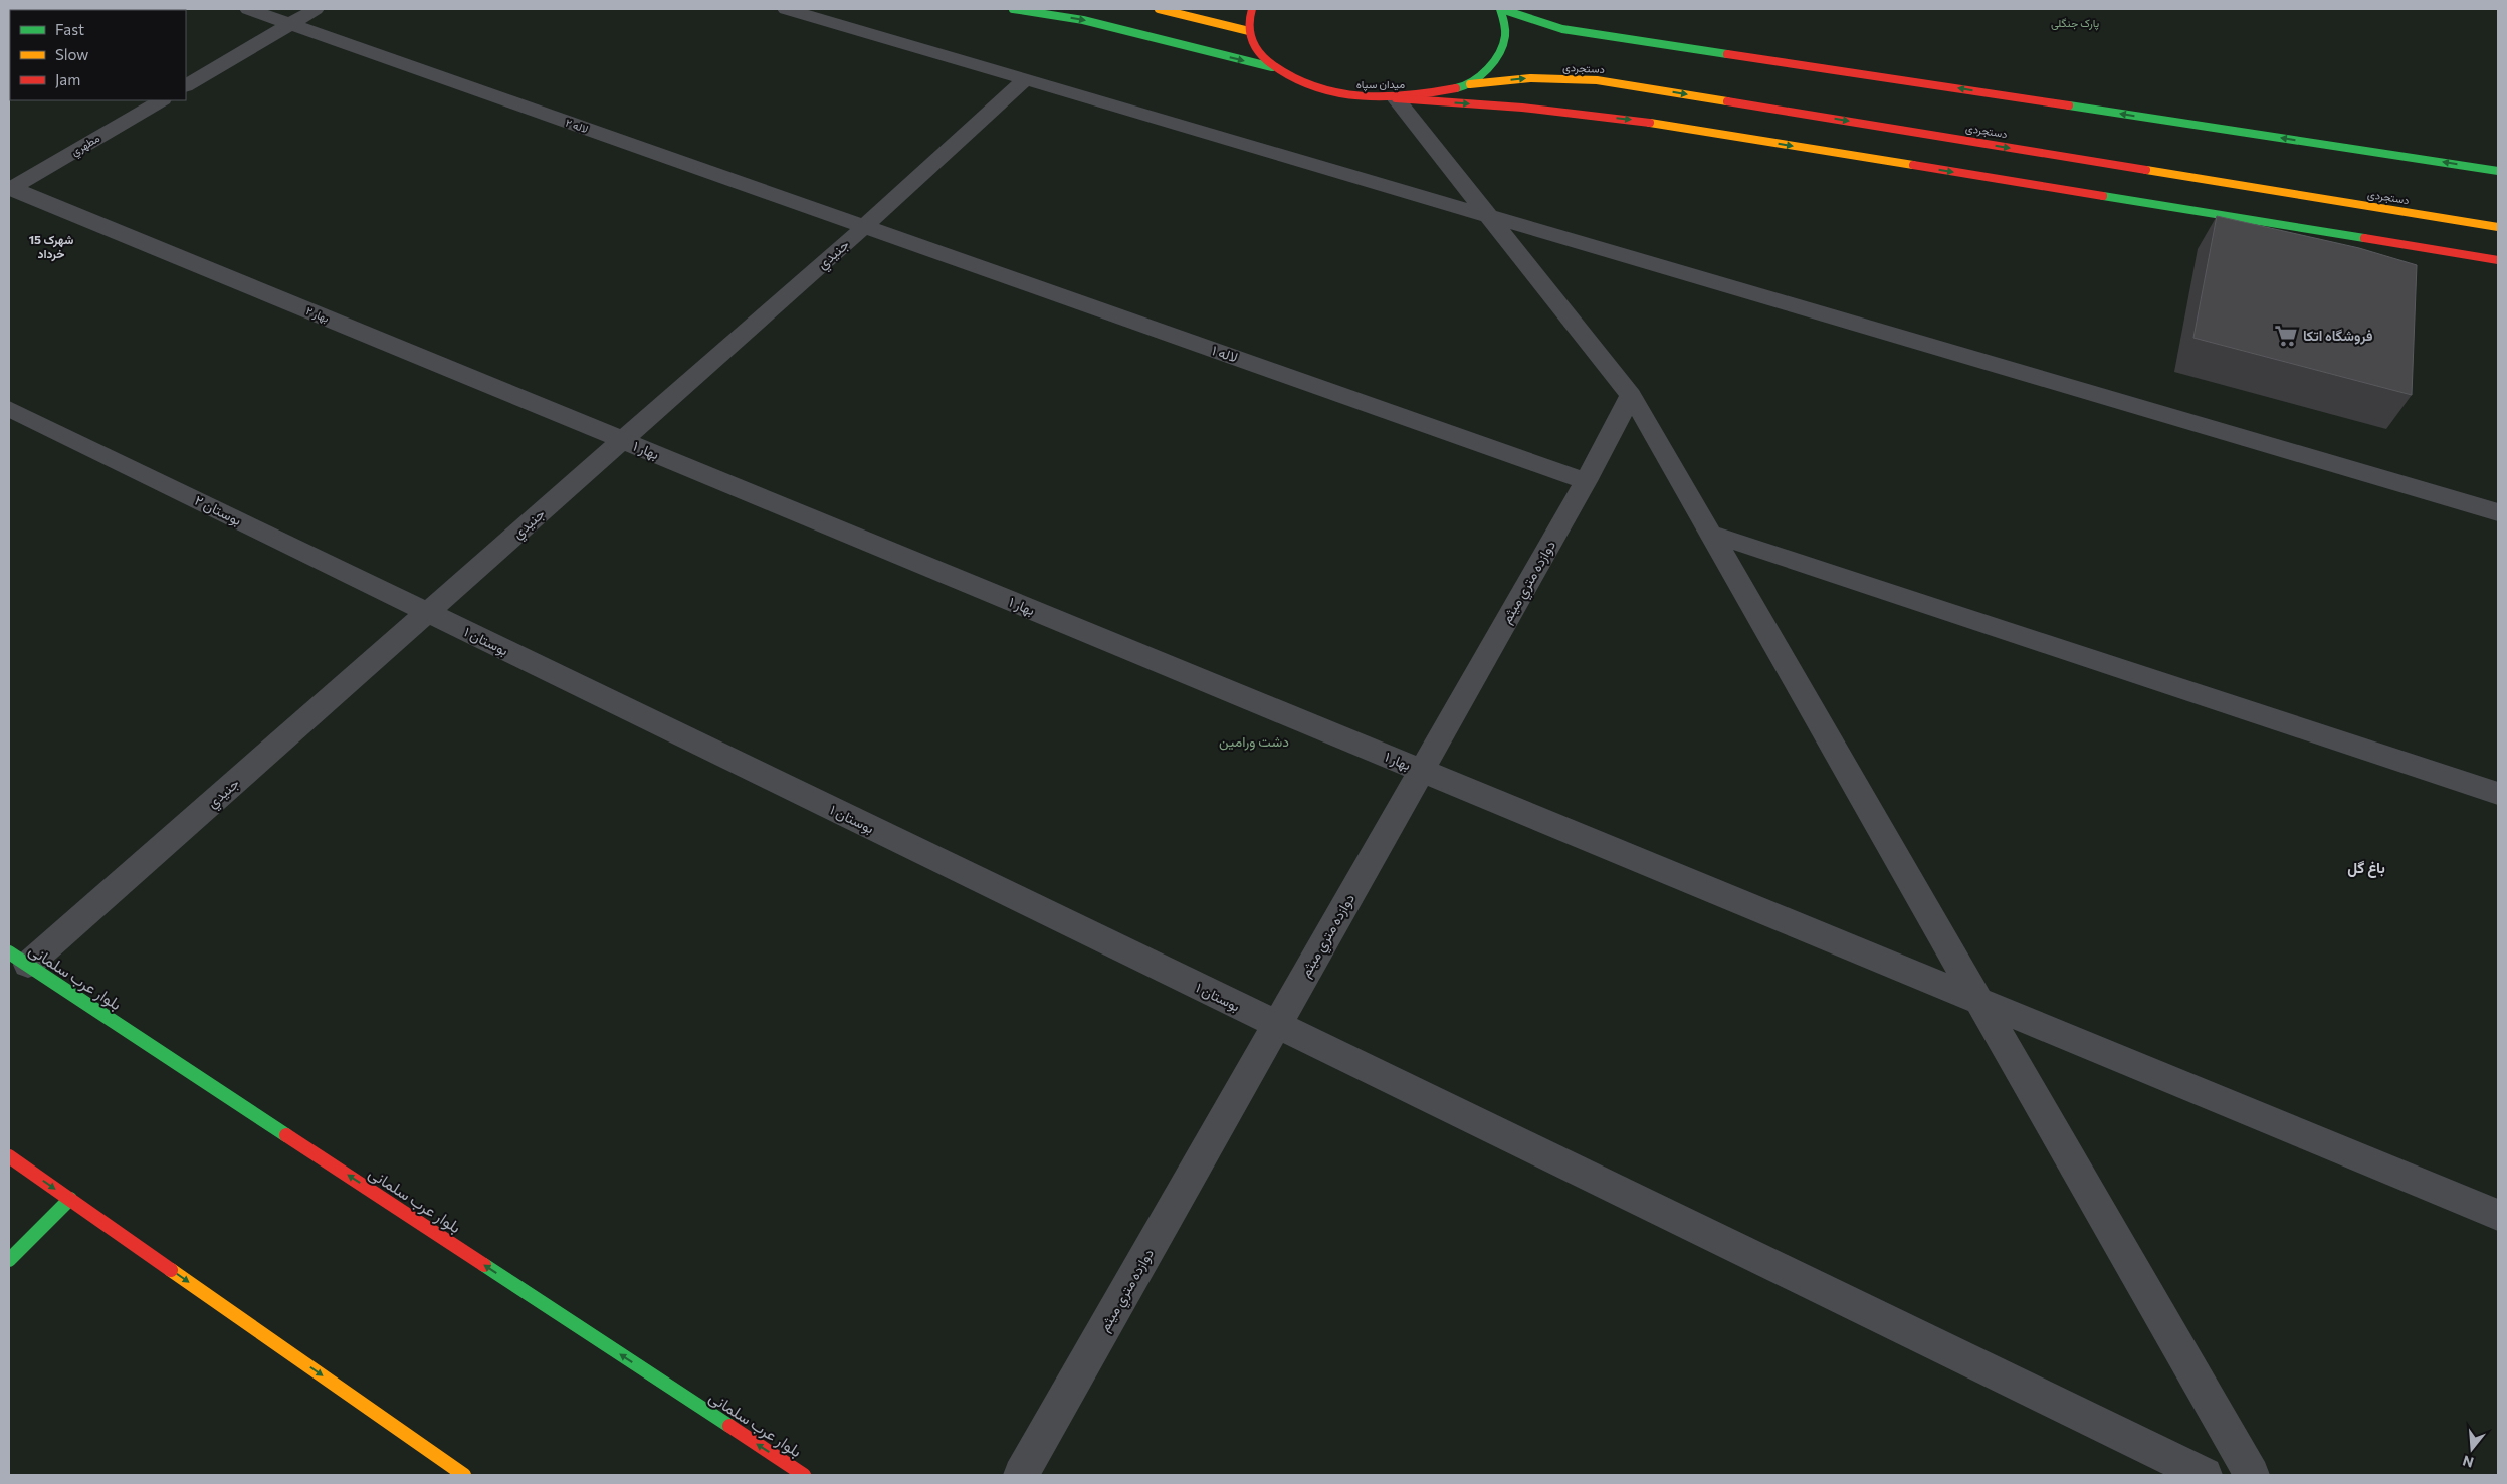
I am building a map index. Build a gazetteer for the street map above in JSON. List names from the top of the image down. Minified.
{"streets":{"main road":["دستجردی","میدان سپاه","بلوار عرب سلمانی"],"street":["لاله ۲","مطهري","جنيدي","بهار ۲","لاله ۱","بهار ۱","بوستان ۲","دوازده متري میثم","بوستان ۱"]},"crossings":[["دستجردی","میدان سپاه"],["لاله ۲","جنيدي"],["لاله ۲","لاله ۱"],["مطهري","بهار ۲"],["جنيدي","بهار ۲"],["جنيدي","لاله ۱"],["جنيدي","بهار ۱"],["جنيدي","بوستان ۲"],["جنيدي","بوستان ۱"],["جنيدي","بلوار عرب سلمانی"],["بهار ۲","بهار ۱"],["لاله ۱","دوازده متري میثم"],["بهار ۱","دوازده متري میثم"],["بوستان ۲","بوستان ۱"],["دوازده متري میثم","بوستان ۱"]],"one_way":["بلوار عرب سلمانی"],"districts":["شهرک 15 خرداد","باغ گل"],"parks":["پارک جنگلی","دشت ورامین"],"places":{"supermarket":["فروشگاه اتکا"]},"legend":["Fast","Slow","Jam"],"north":"bottom"}
